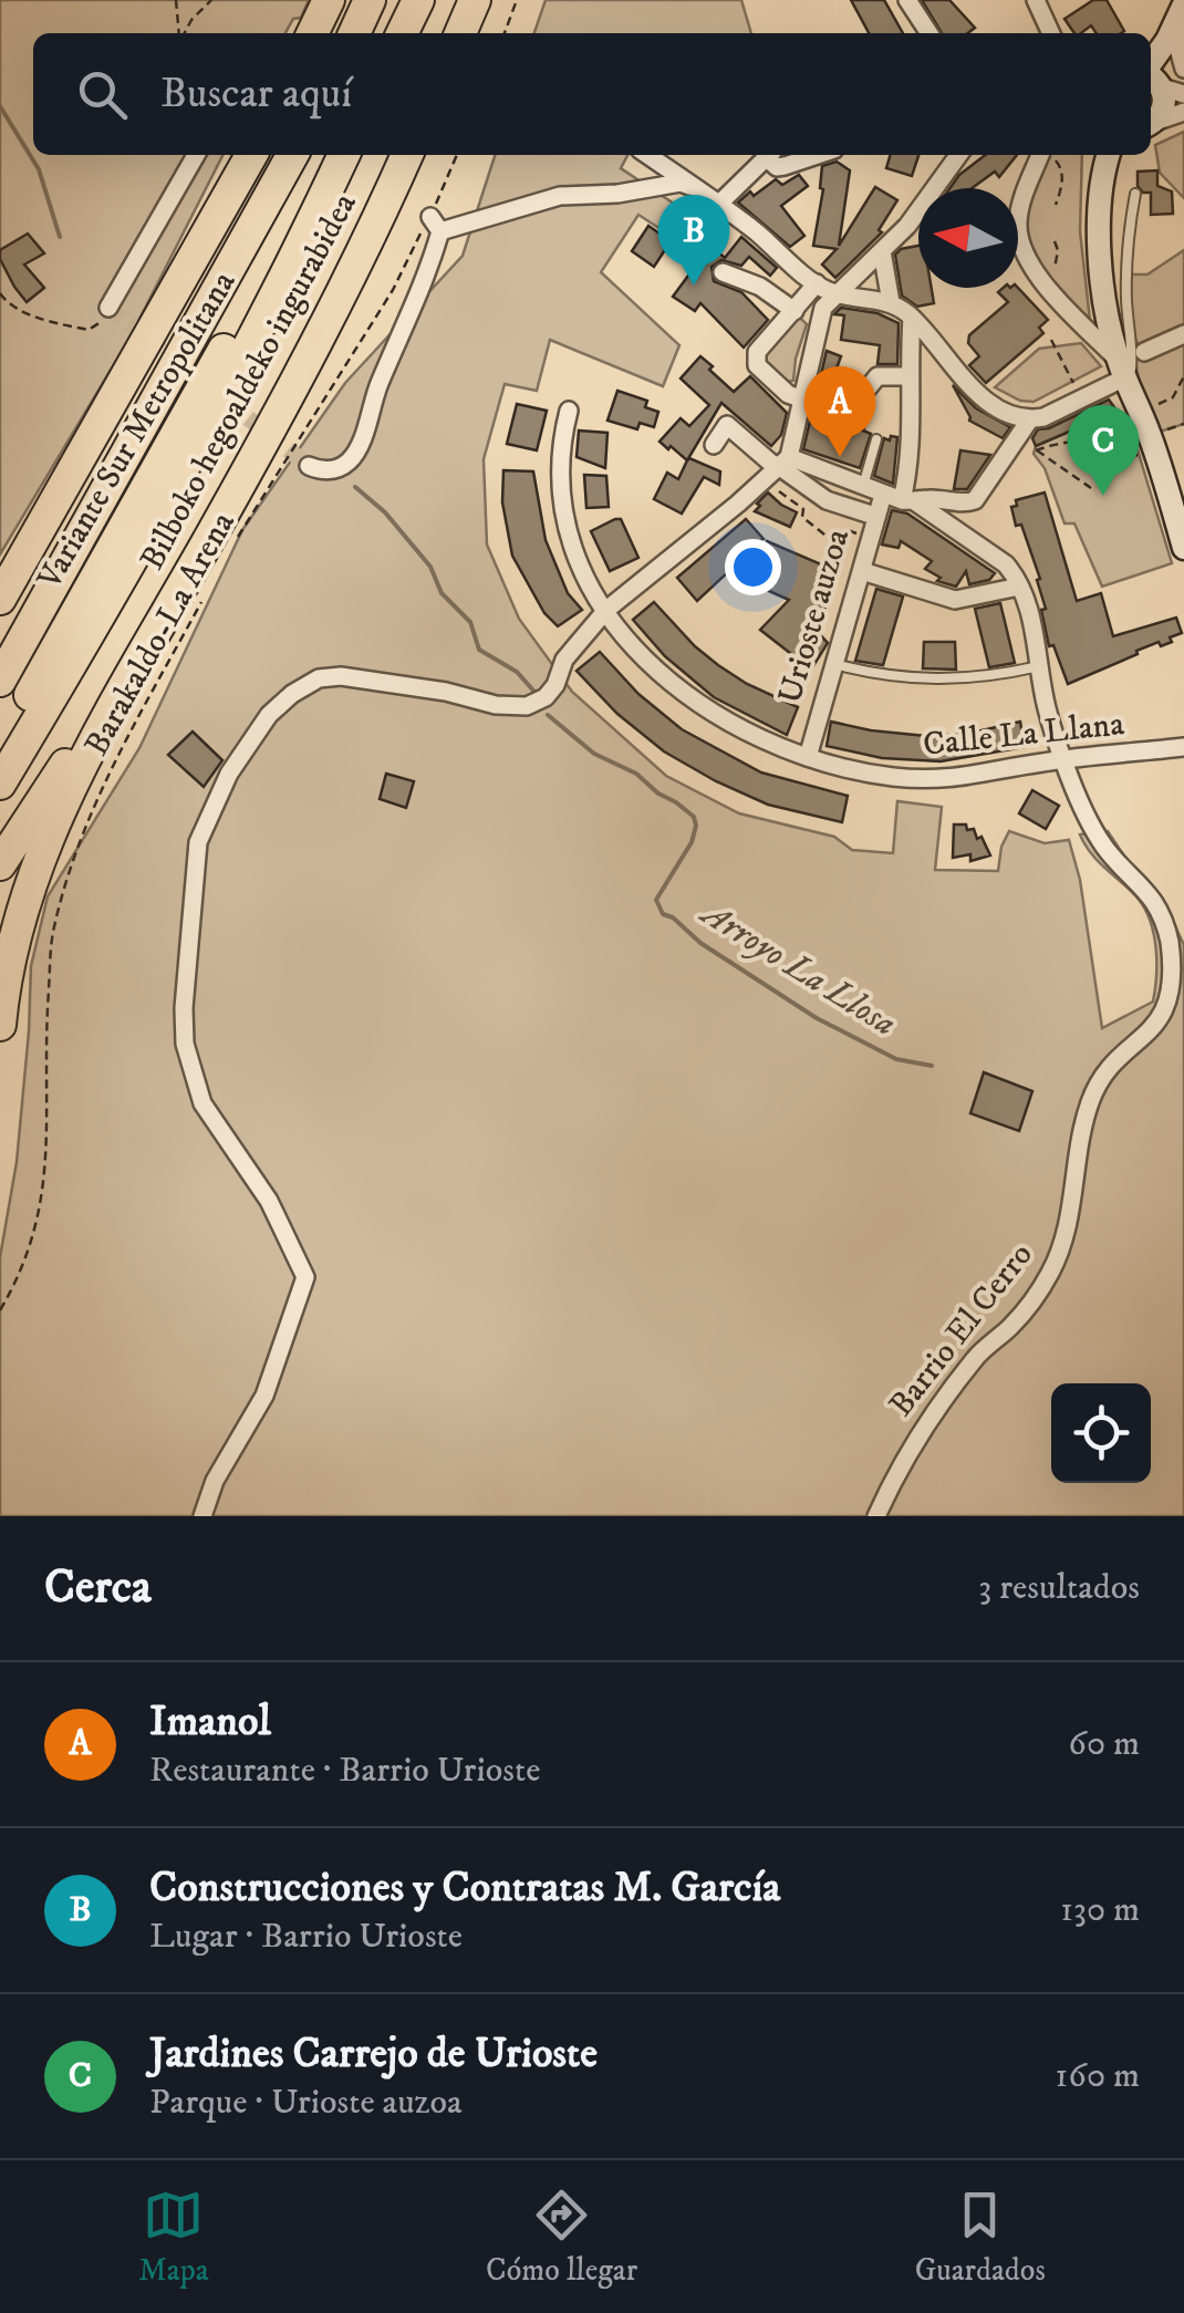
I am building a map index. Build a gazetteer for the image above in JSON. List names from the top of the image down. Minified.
{"streets":{"highway":["Bilboko hegoaldeko ingurabidea","Variante Sur Metropolitana"],"street":["Urioste auzoa","Calle La Llana","Barrio El Cerro"],"path":["Barakaldo-La Arena"]},"crossings":[["Urioste auzoa","Calle La Llana"],["Calle La Llana","Barrio El Cerro"]],"water":["Arroyo La Llosa"],"north":"left","page":{"search":"Buscar aquí","pins":["B","A","C"],"heading":["Cerca","3 resultados"],"list":[{"mark":"A","name":"Imanol","note":"Restaurante · Barrio Urioste","value":"60 m"},{"mark":"B","name":"Construcciones y Contratas M. García","note":"Lugar · Barrio Urioste","value":"130 m"},{"mark":"C","name":"Jardines Carrejo de Urioste","note":"Parque · Urioste auzoa","value":"160 m"}],"nav":["Mapa","Cómo llegar","Guardados"]}}
